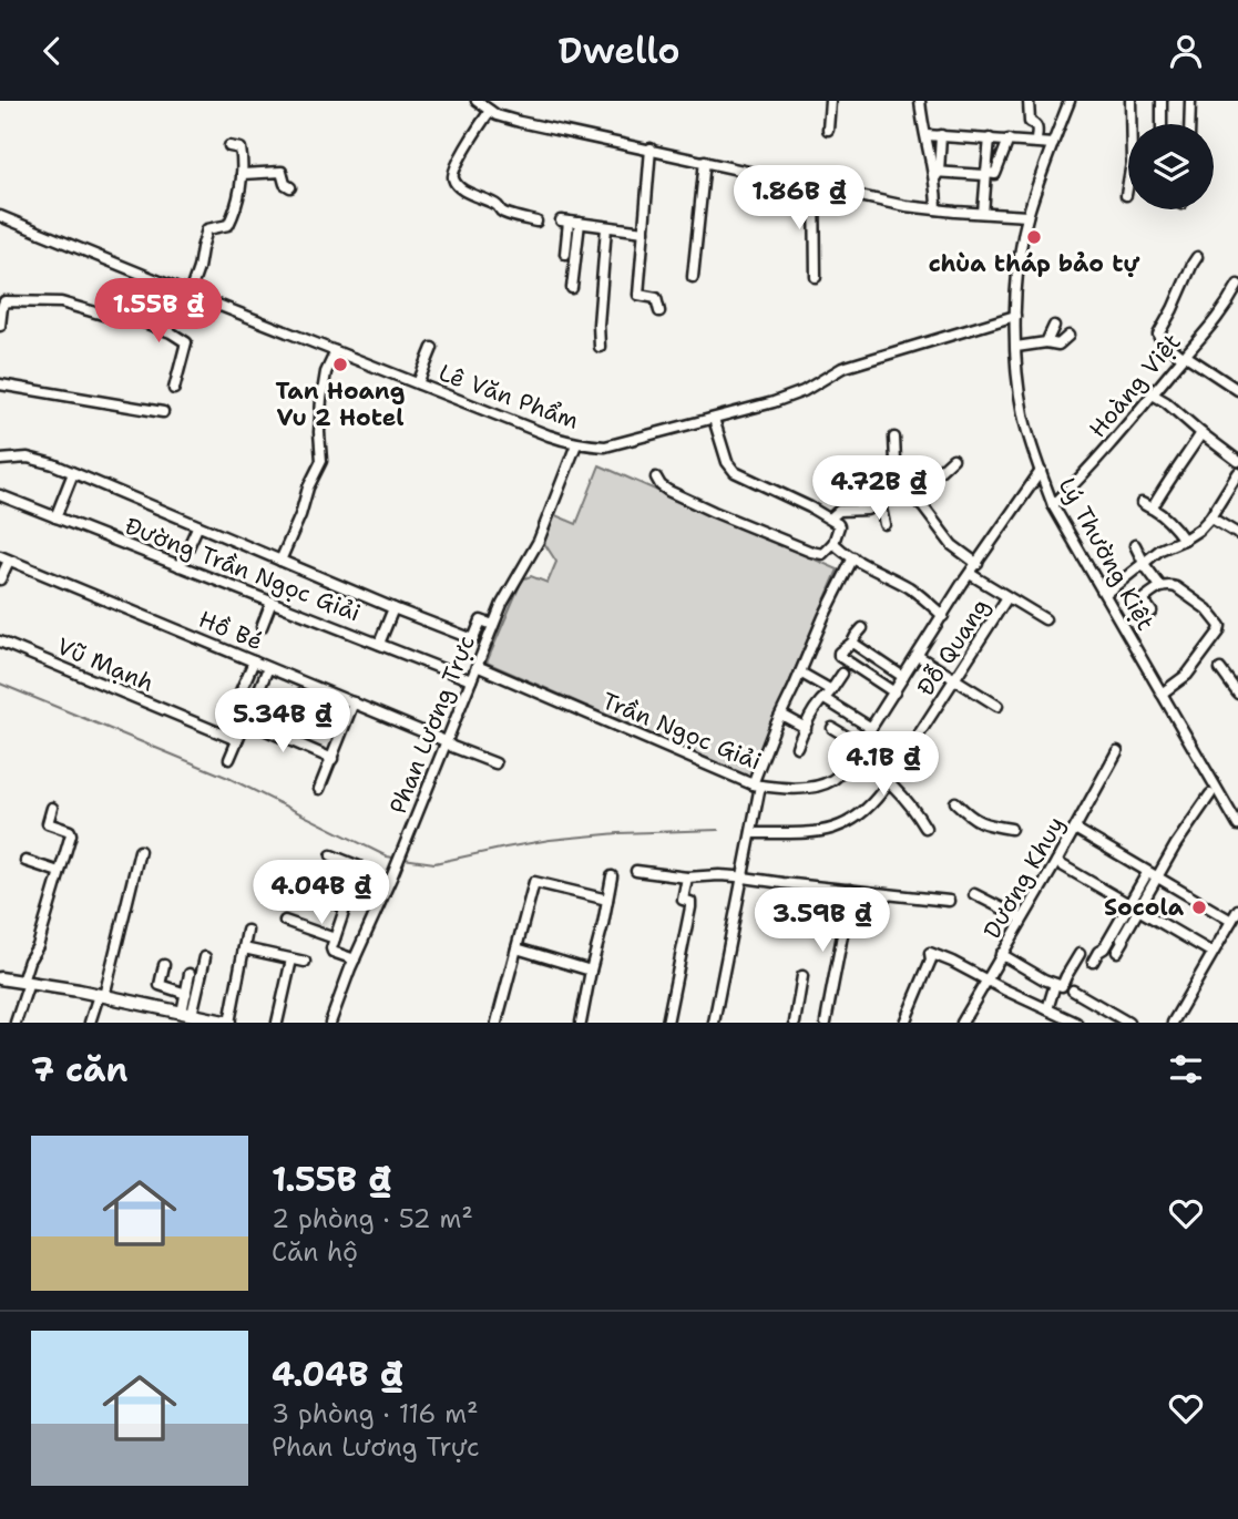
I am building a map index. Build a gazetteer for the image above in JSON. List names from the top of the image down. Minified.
{"streets":{"street":["Hoàng Việt","Lê Văn Phẩm","Lý Thường Kiệt","Đường Trần Ngọc Giải","Hồ Bé","Đỗ Quang","Vũ Mạnh","Phan Lương Trực","Trần Ngọc Giải","Dương Khuy"]},"crossings":[["Hoàng Việt","Lý Thường Kiệt"],["Lê Văn Phẩm","Lý Thường Kiệt"],["Lê Văn Phẩm","Phan Lương Trực"],["Lý Thường Kiệt","Trần Ngọc Giải"],["Đường Trần Ngọc Giải","Phan Lương Trực"],["Hồ Bé","Phan Lương Trực"],["Đỗ Quang","Trần Ngọc Giải"],["Phan Lương Trực","Trần Ngọc Giải"]],"places":["chùa tháp bảo tự","Tan Hoang Vu 2 Hotel","Socola"],"page":{"header":"Dwello","price":["1.86B ₫","1.55B ₫","4.72B ₫","5.34B ₫","4.1B ₫","4.04B ₫","3.59B ₫"],"heading":"7 căn","list":[{"name":"1.55B ₫","note":"2 phòng · 52 m² · Căn hộ"},{"name":"4.04B ₫","note":"3 phòng · 116 m² · Phan Lương Trực"}]}}
